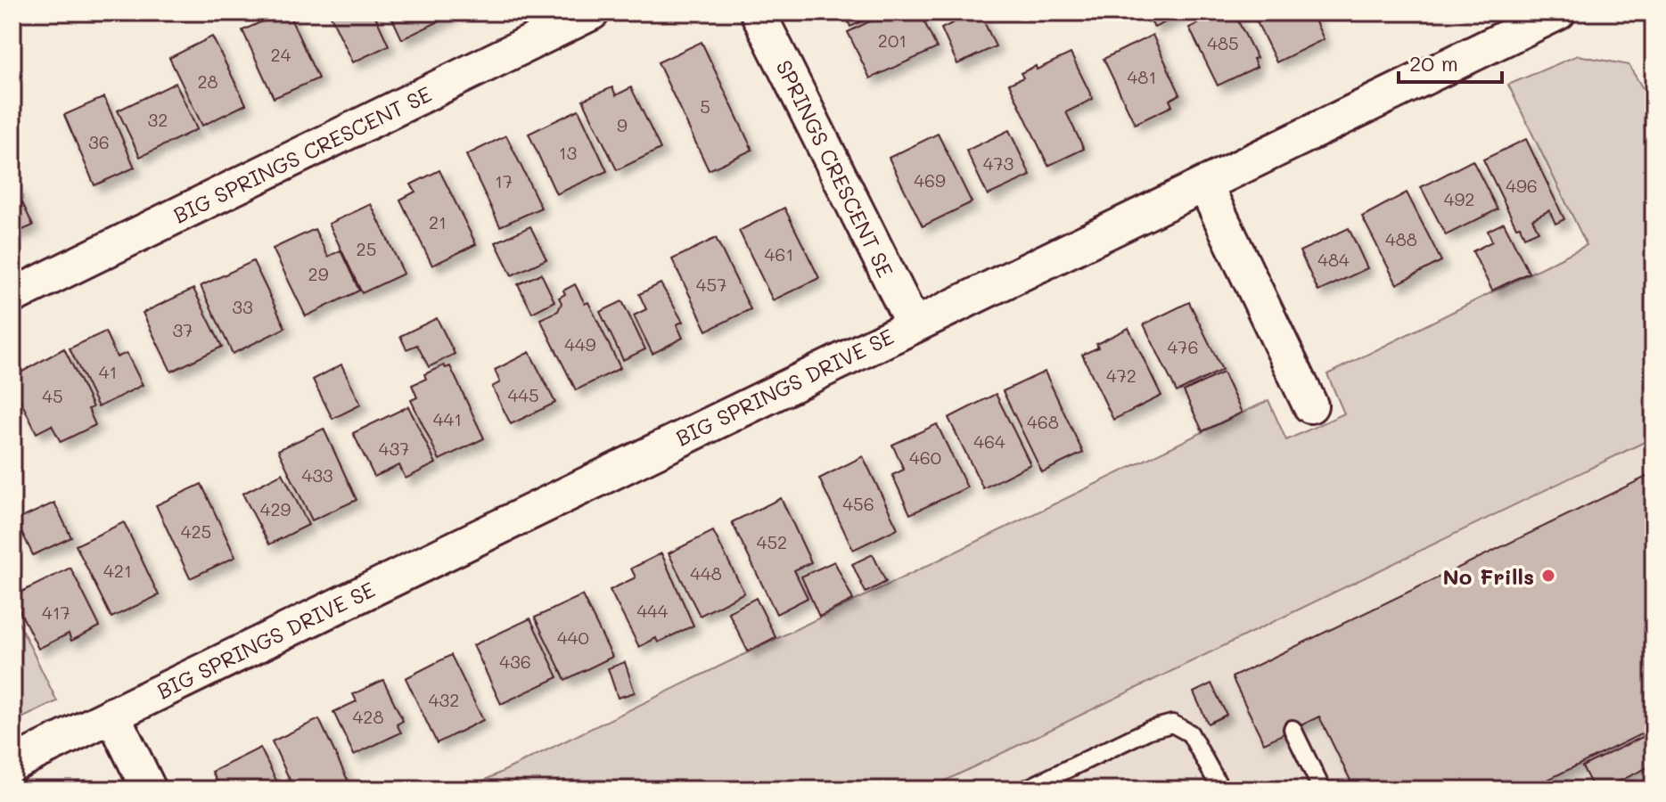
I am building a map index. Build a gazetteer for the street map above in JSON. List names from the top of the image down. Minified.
{"streets":{"street":["BIG SPRINGS CRESCENT SE","SPRINGS CRESCENT SE","BIG SPRINGS DRIVE SE"]},"crossings":[["SPRINGS CRESCENT SE","BIG SPRINGS DRIVE SE"]],"places":["No Frills"],"house_numbers":["201","485","24","481","28","5","32","9","36","13","473","469","17","496","492","21","488","25","461","484","29","457","33","37","449","476","41","472","445","45","441","468","464","437","460","433","456","429","425","452","421","448","444","417","440","436","432","428"],"scale_bar":"20 m"}
